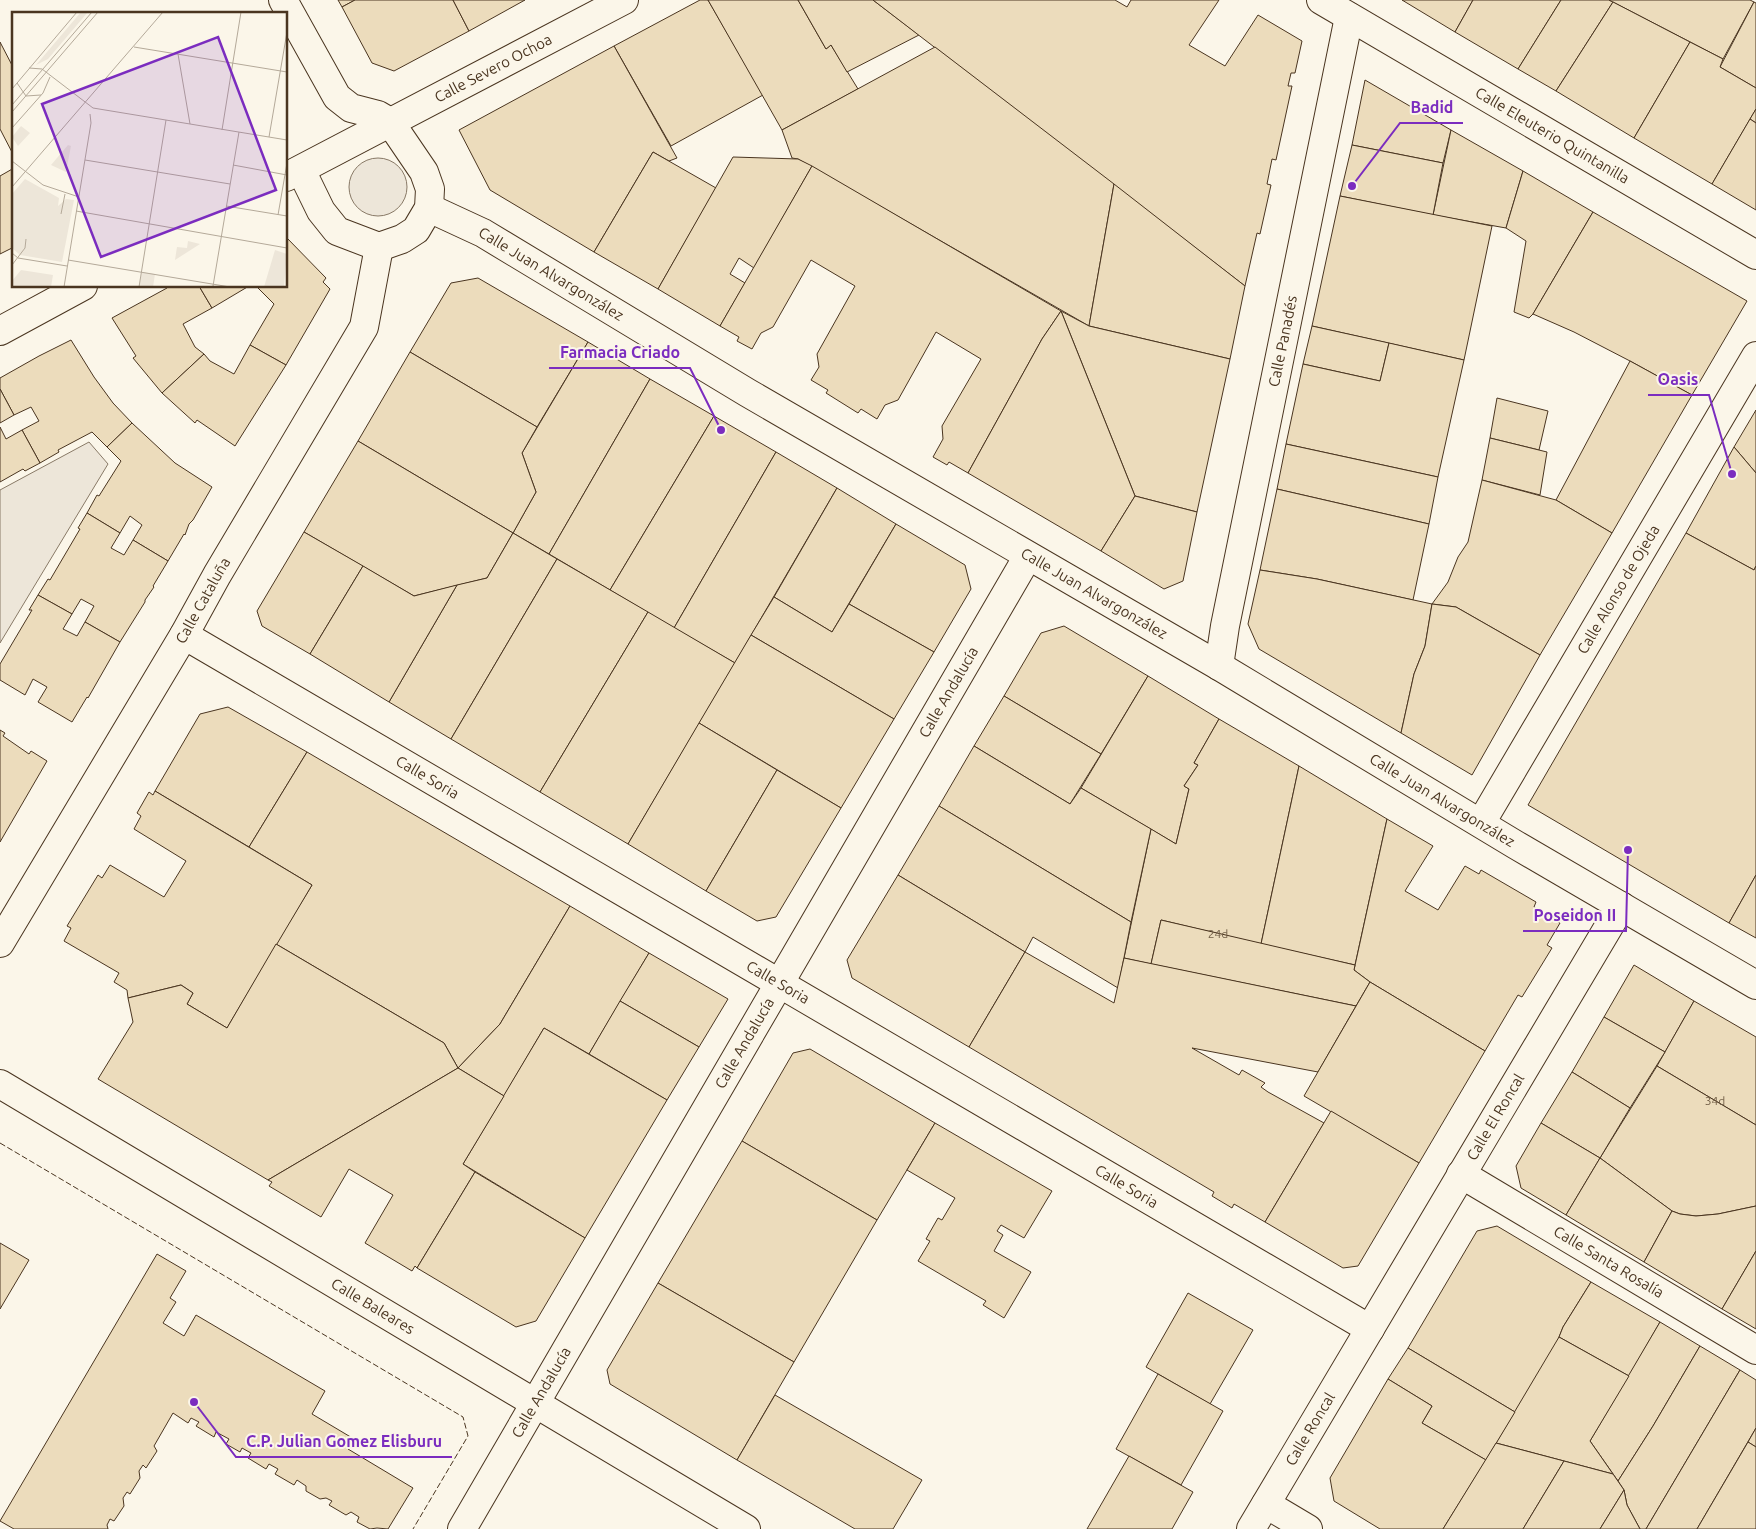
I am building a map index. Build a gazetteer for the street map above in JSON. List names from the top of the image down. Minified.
{"streets":{"street":["Calle Severo Ochoa","Calle Eleuterio Quintanilla","Calle Juan Alvargonzález","Calle Panadés","Calle Alonso de Ojeda","Calle Cataluña","Calle Andalucía","Calle Soria","Calle El Roncal","Calle Santa Rosalía","Calle Baleares","Calle Roncal"]},"crossings":[["Calle Severo Ochoa","Calle Juan Alvargonzález"],["Calle Severo Ochoa","Calle Cataluña"],["Calle Eleuterio Quintanilla","Calle Panadés"],["Calle Juan Alvargonzález","Calle Panadés"],["Calle Juan Alvargonzález","Calle Alonso de Ojeda"],["Calle Juan Alvargonzález","Calle Cataluña"],["Calle Juan Alvargonzález","Calle Andalucía"],["Calle Juan Alvargonzález","Calle El Roncal"],["Calle Cataluña","Calle Soria"],["Calle Andalucía","Calle Soria"],["Calle Andalucía","Calle Baleares"],["Calle Soria","Calle El Roncal"],["Calle Soria","Calle Roncal"],["Calle El Roncal","Calle Santa Rosalía"],["Calle El Roncal","Calle Roncal"]],"places":["Badid","Farmacia Criado","Oasis","Poseidon II","C.P. Julian Gomez Elisburu"],"house_numbers":["24d","34d"]}
